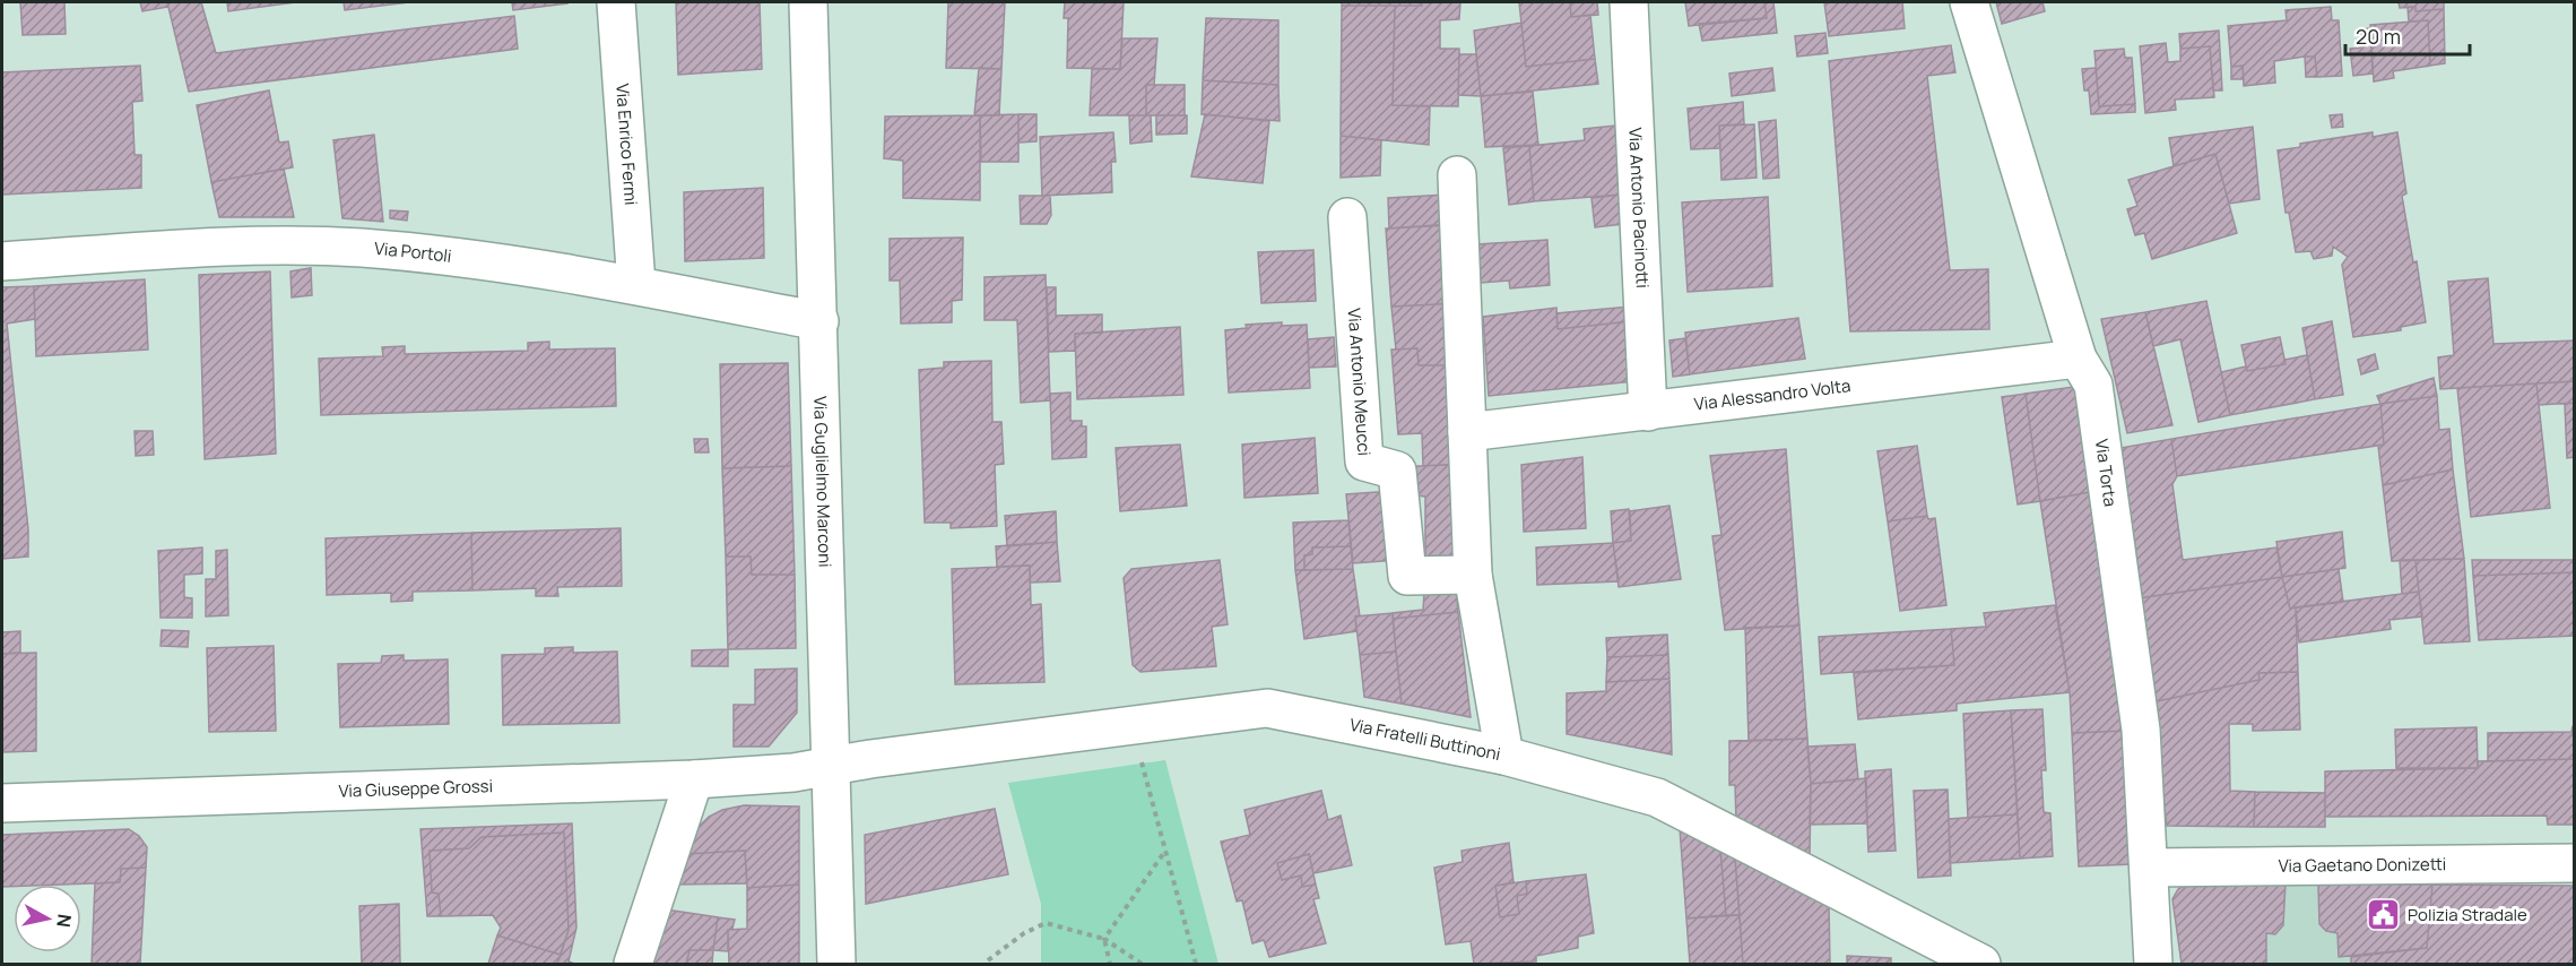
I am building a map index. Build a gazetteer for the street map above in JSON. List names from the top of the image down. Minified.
{"streets":{"street":["Via Enrico Fermi","Via Antonio Pacinotti","Via Portoli","Via Antonio Meucci","Via Alessandro Volta","Via Torta","Via Guglielmo Marconi","Via Fratelli Buttinoni","Via Giuseppe Grossi","Via Gaetano Donizetti"]},"crossings":[["Via Enrico Fermi","Via Portoli"],["Via Antonio Pacinotti","Via Alessandro Volta"],["Via Portoli","Via Guglielmo Marconi"],["Via Alessandro Volta","Via Torta"],["Via Torta","Via Gaetano Donizetti"],["Via Guglielmo Marconi","Via Fratelli Buttinoni"],["Via Guglielmo Marconi","Via Giuseppe Grossi"],["Via Fratelli Buttinoni","Via Giuseppe Grossi"]],"places":{"public building":["Polizia Stradale"]},"scale_bar":"20 m","north":"right"}
